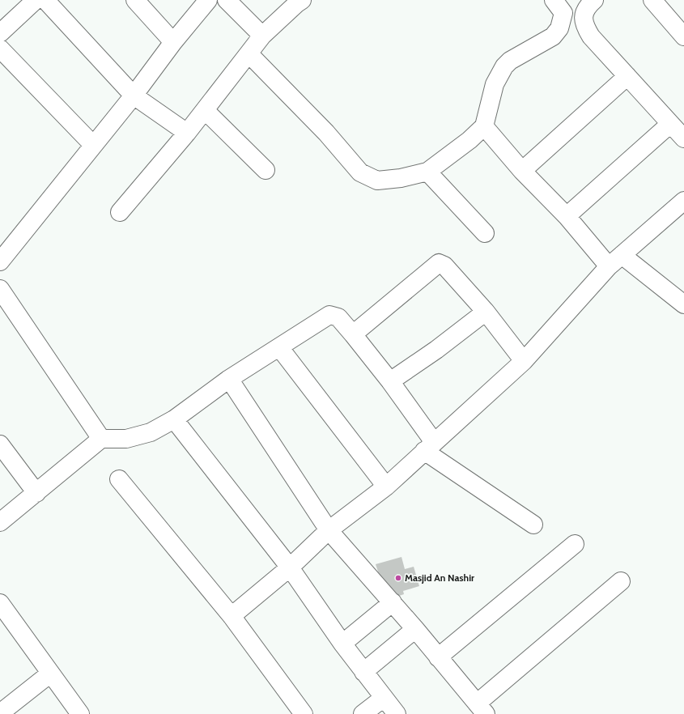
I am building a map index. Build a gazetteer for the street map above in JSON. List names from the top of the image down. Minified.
{"places":["Masjid An Nashir"]}
